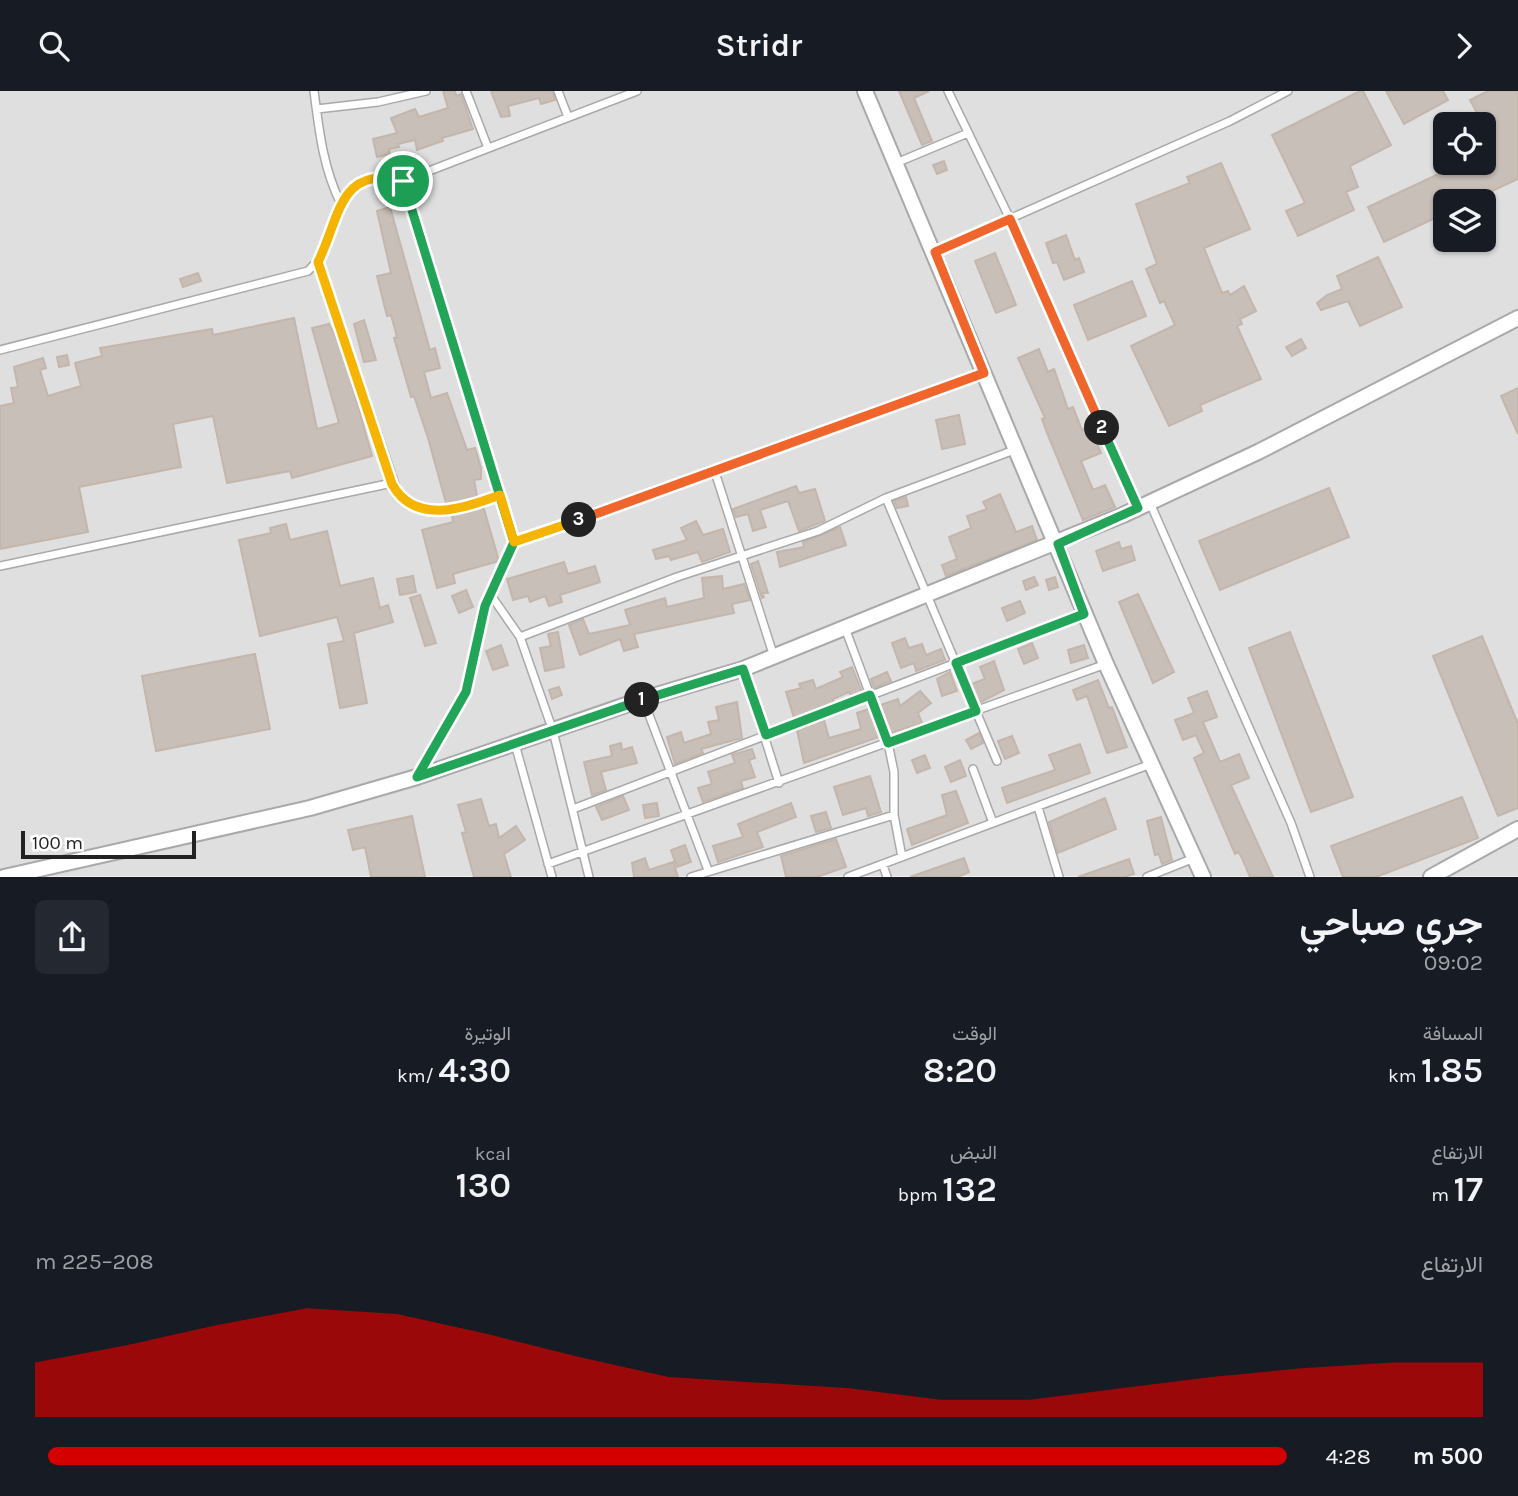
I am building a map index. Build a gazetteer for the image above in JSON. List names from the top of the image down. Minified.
{"scale_bar":"100 m","page":{"header":"Stridr","pins":["2","3","1"],"scale":"100 m","heading":["جري صباحي","09:02"],"stats":[["المسافة","1.85 km"],["الوقت","8:20"],["الوتيرة","4:30 /km"],["الارتفاع","17 m"],["النبض","132 bpm"],["kcal","130"]],"chart":["الارتفاع","208–225 m"],"list":[{"name":"500 m","note":"4:28"}]}}
